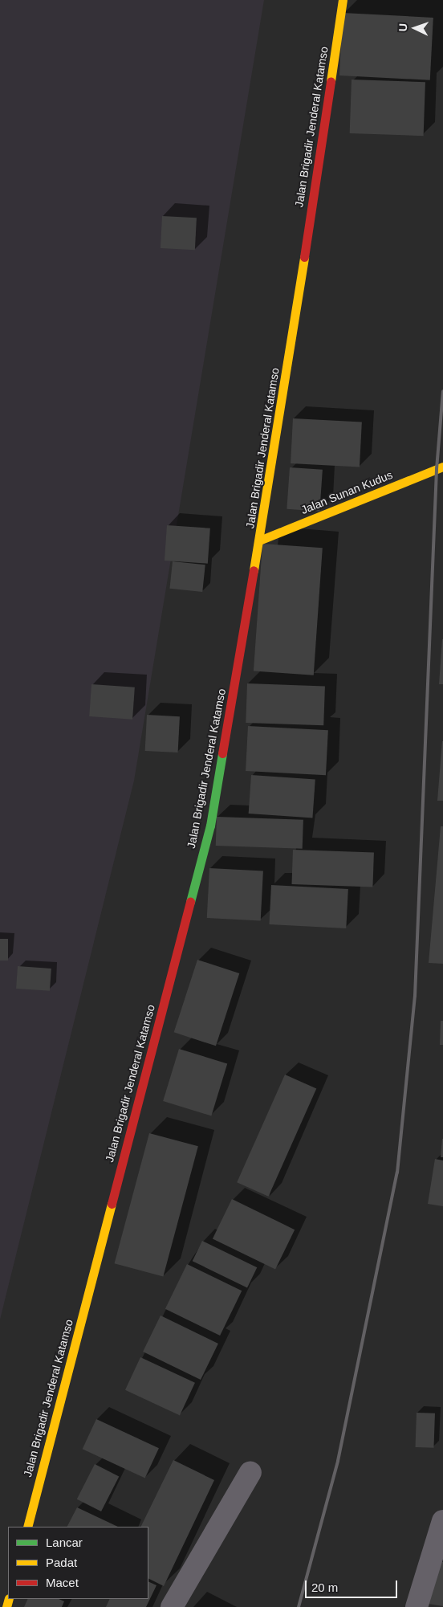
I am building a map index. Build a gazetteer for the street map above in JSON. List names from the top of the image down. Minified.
{"streets":{"main road":["Jalan Brigadir Jenderal Katamso","Jalan Sunan Kudus"]},"crossings":[["Jalan Brigadir Jenderal Katamso","Jalan Sunan Kudus"]],"legend":["Lancar","Padat","Macet"],"scale_bar":"20 m","north":"left"}
